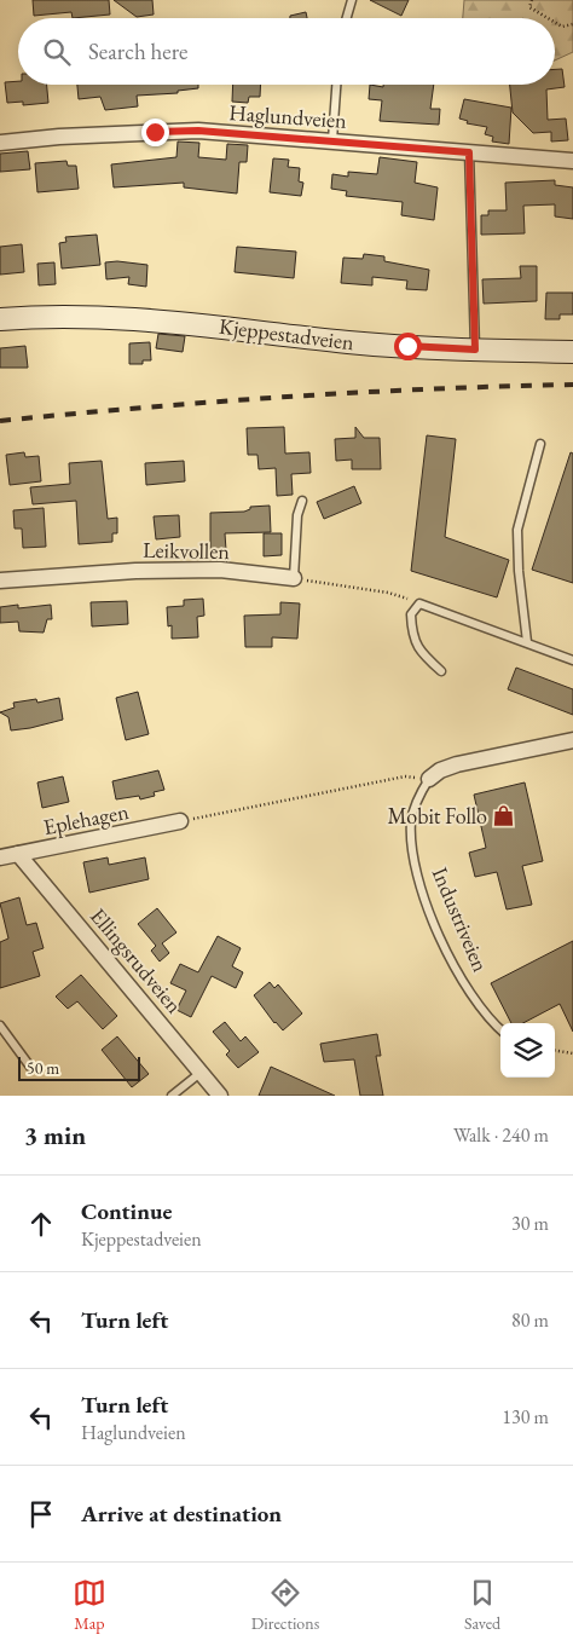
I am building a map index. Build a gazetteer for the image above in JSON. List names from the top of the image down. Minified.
{"streets":{"main road":["Kjeppestadveien"],"street":["Haglundveien","Leikvollen","Eplehagen","Ellingsrudveien"],"lane":["Industriveien"]},"crossings":[["Eplehagen","Ellingsrudveien"]],"places":{"shop":["Mobit Follo"]},"scale_bar":"50 m","page":{"search":"Search here","scale":"50 m","heading":["3 min","Walk · 240 m"],"list":[["Continue","Kjeppestadveien","30 m"],["Turn left","80 m"],["Turn left","Haglundveien","130 m"],"Arrive at destination"],"nav":["Map","Directions","Saved"]}}
